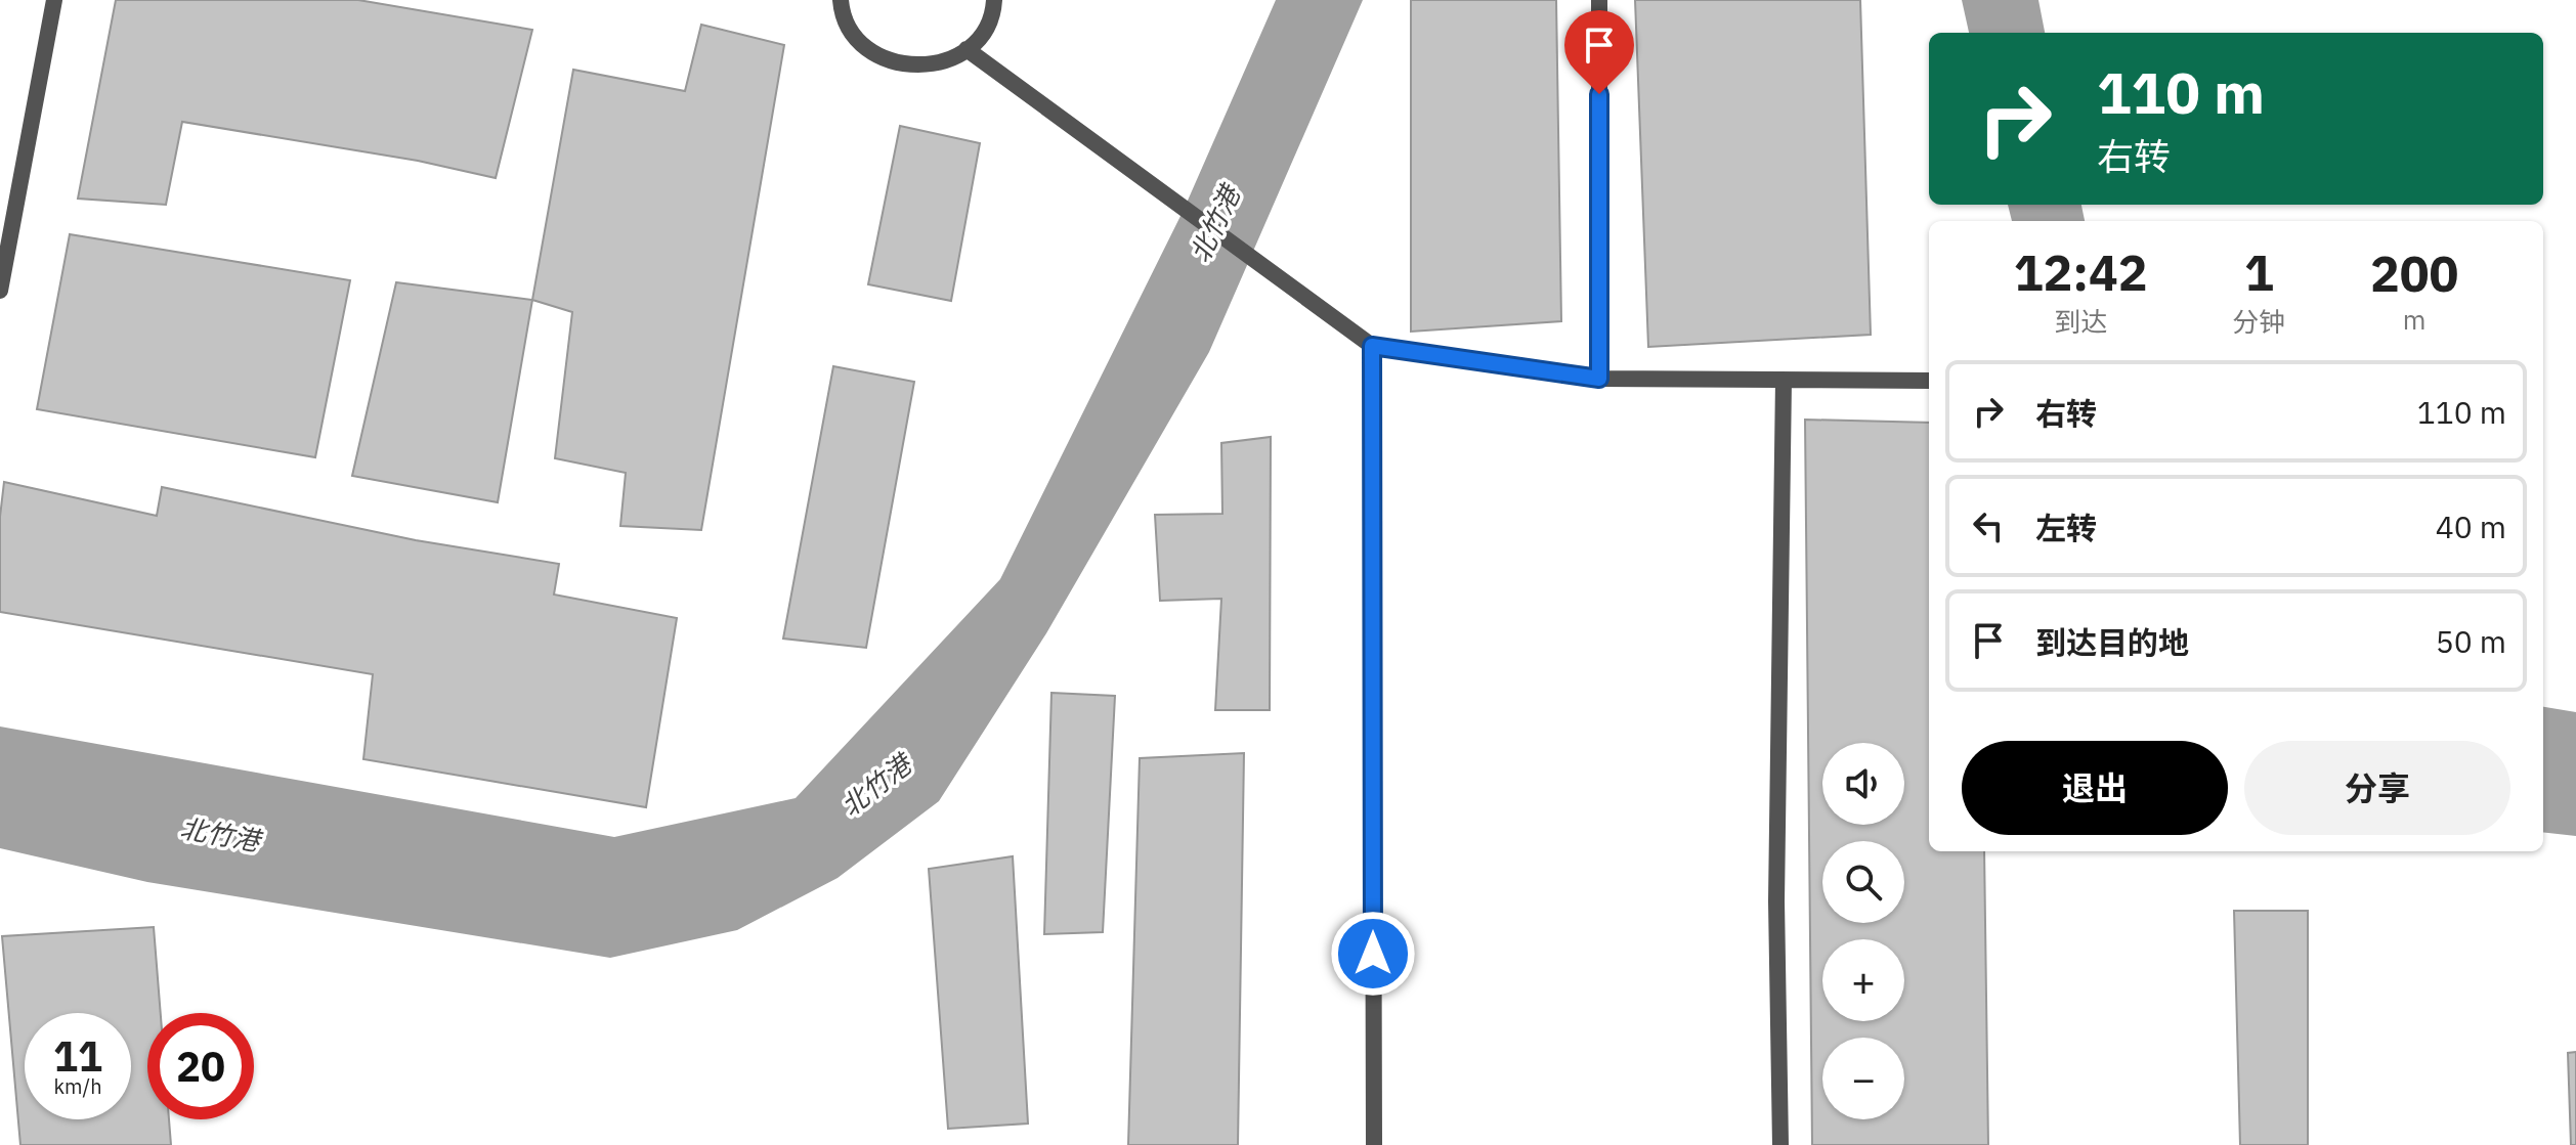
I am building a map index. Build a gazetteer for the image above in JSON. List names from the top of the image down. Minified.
{"water":["北竹港"],"page":{"turn":["110 m","右转"],"eta":["12:42","到达","1","分钟","200","m"],"list":[{"name":"右转","value":"110 m"},{"name":"左转","value":"40 m"},{"name":"到达目的地","value":"50 m"}],"buttons":["退出","分享"],"map_buttons":["+","−"],"speed":"11 km/h","limit":"20"}}
